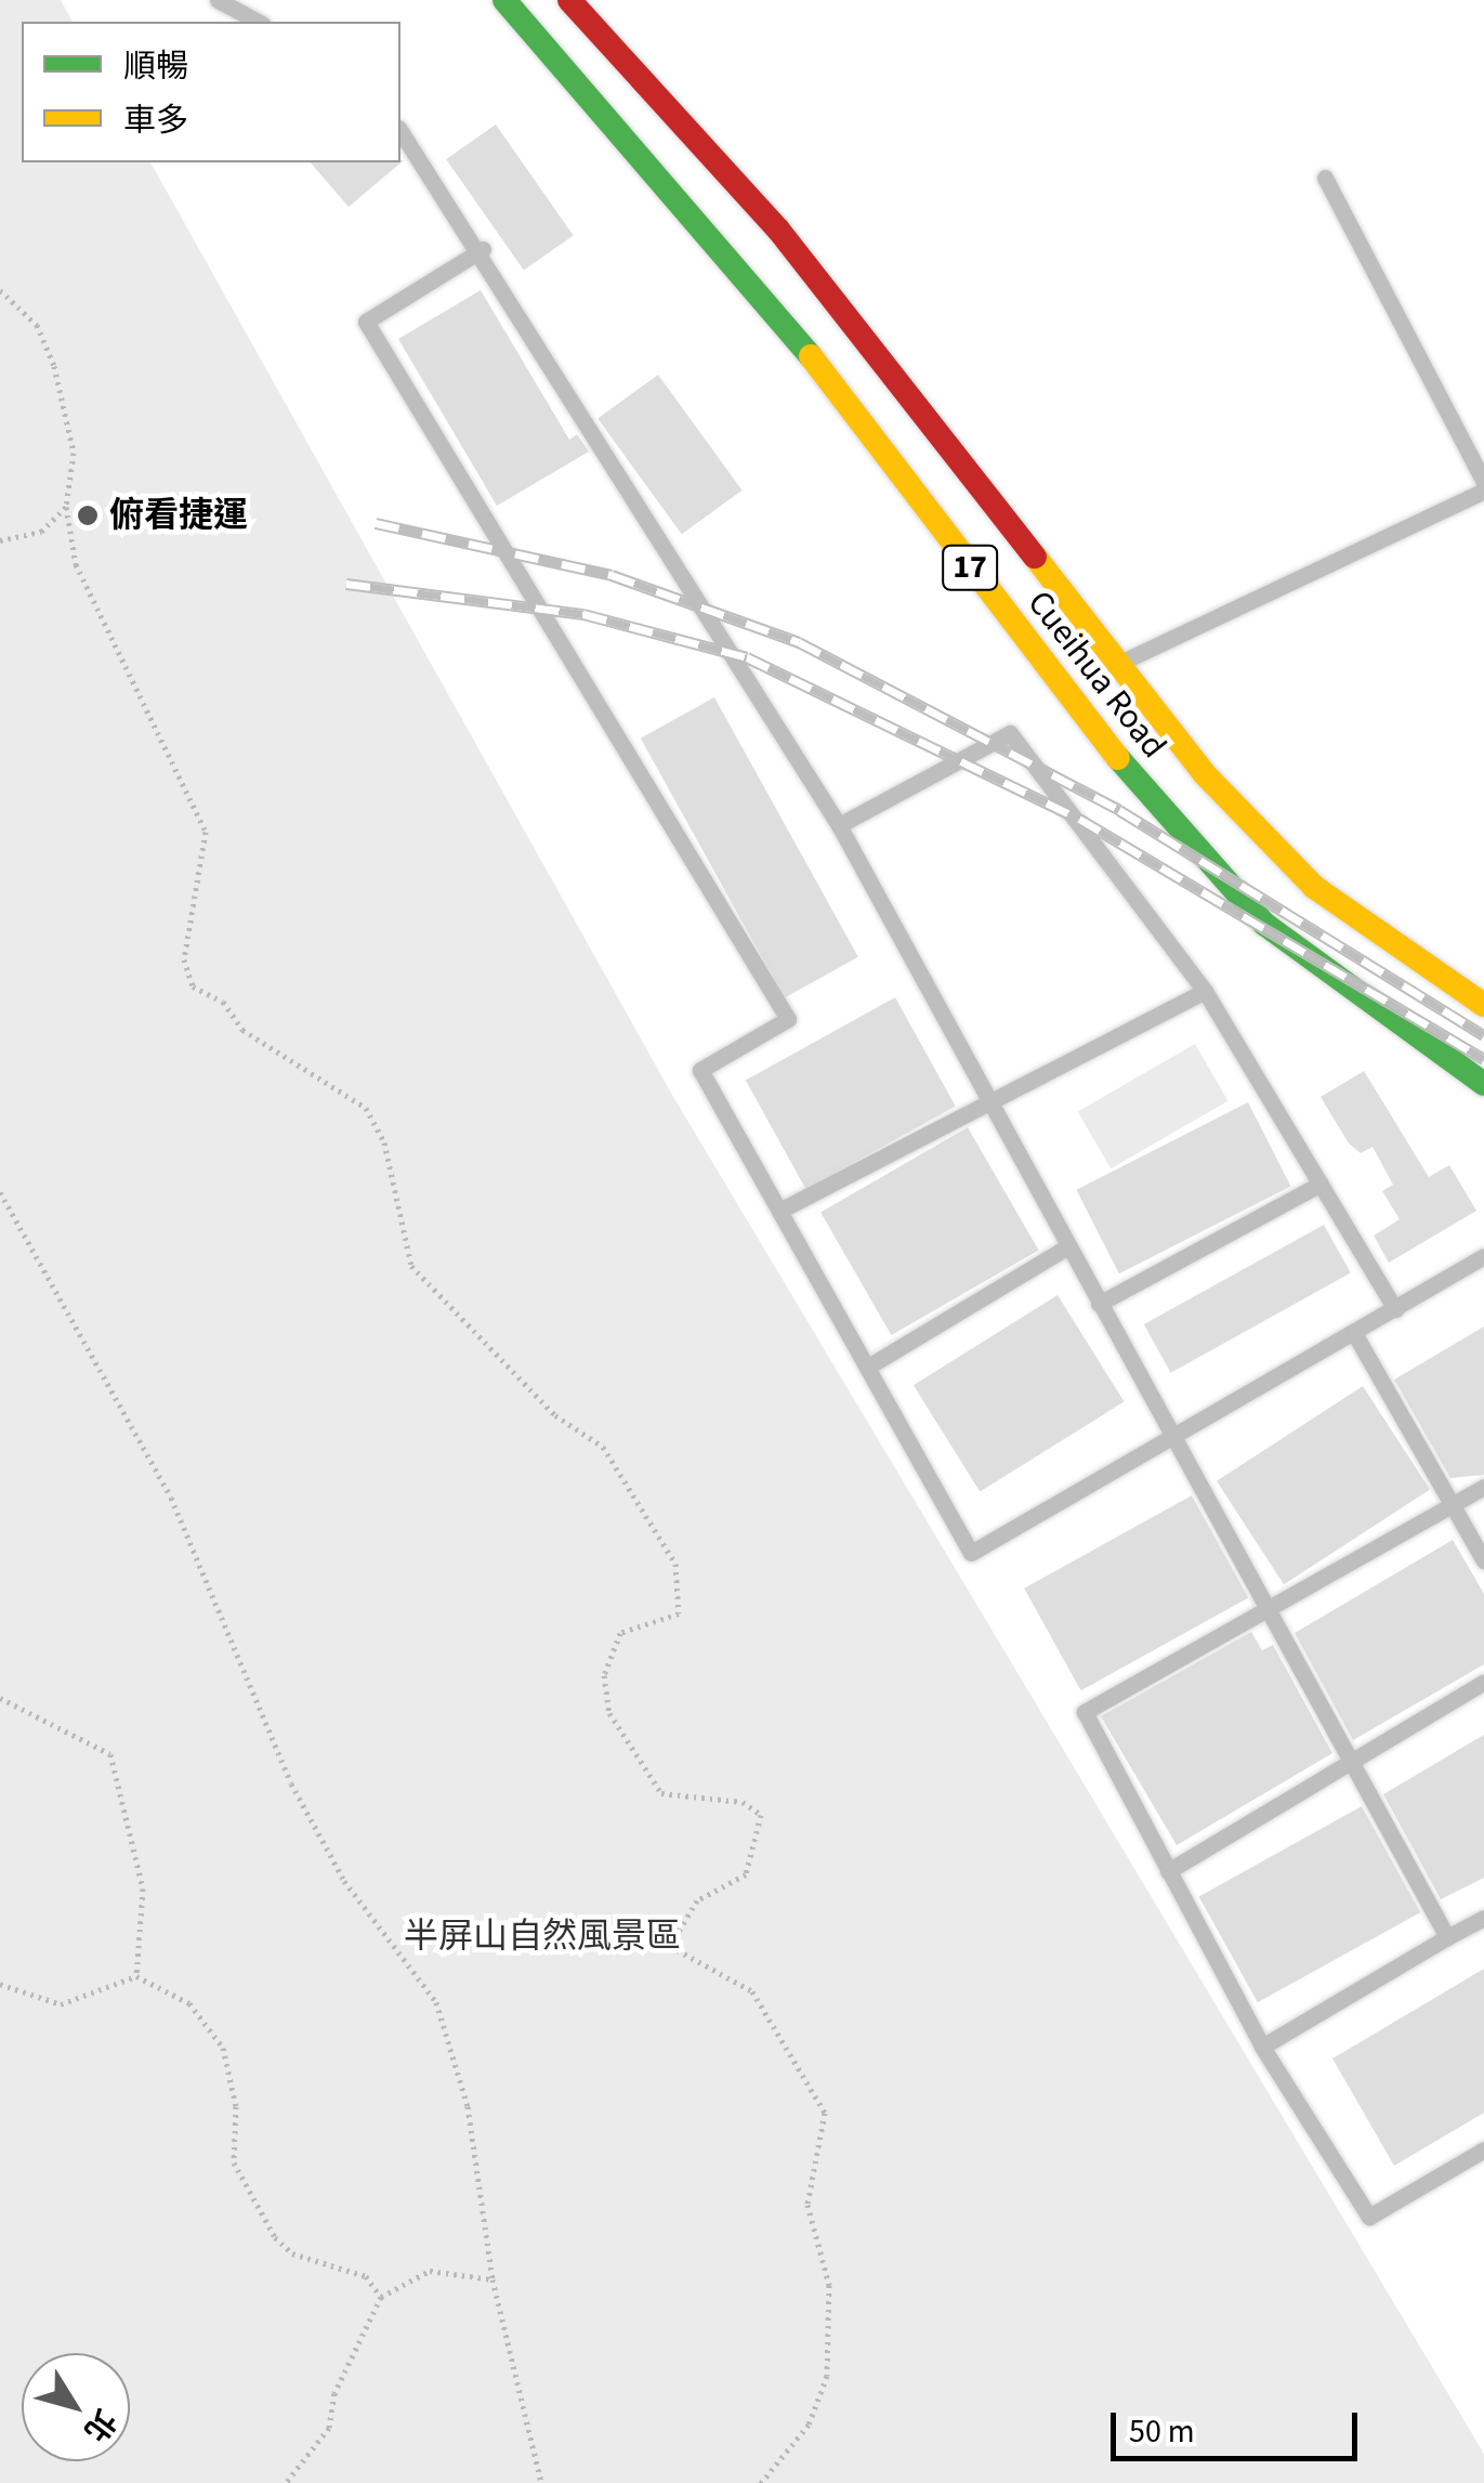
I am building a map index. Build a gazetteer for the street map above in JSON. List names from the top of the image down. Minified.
{"streets":{"main road":["17","Cueihua Road"]},"parks":["半屏山自然風景區"],"places":["俯看捷運"],"legend":["順暢","車多"],"scale_bar":"50 m","north":"bottom right"}
